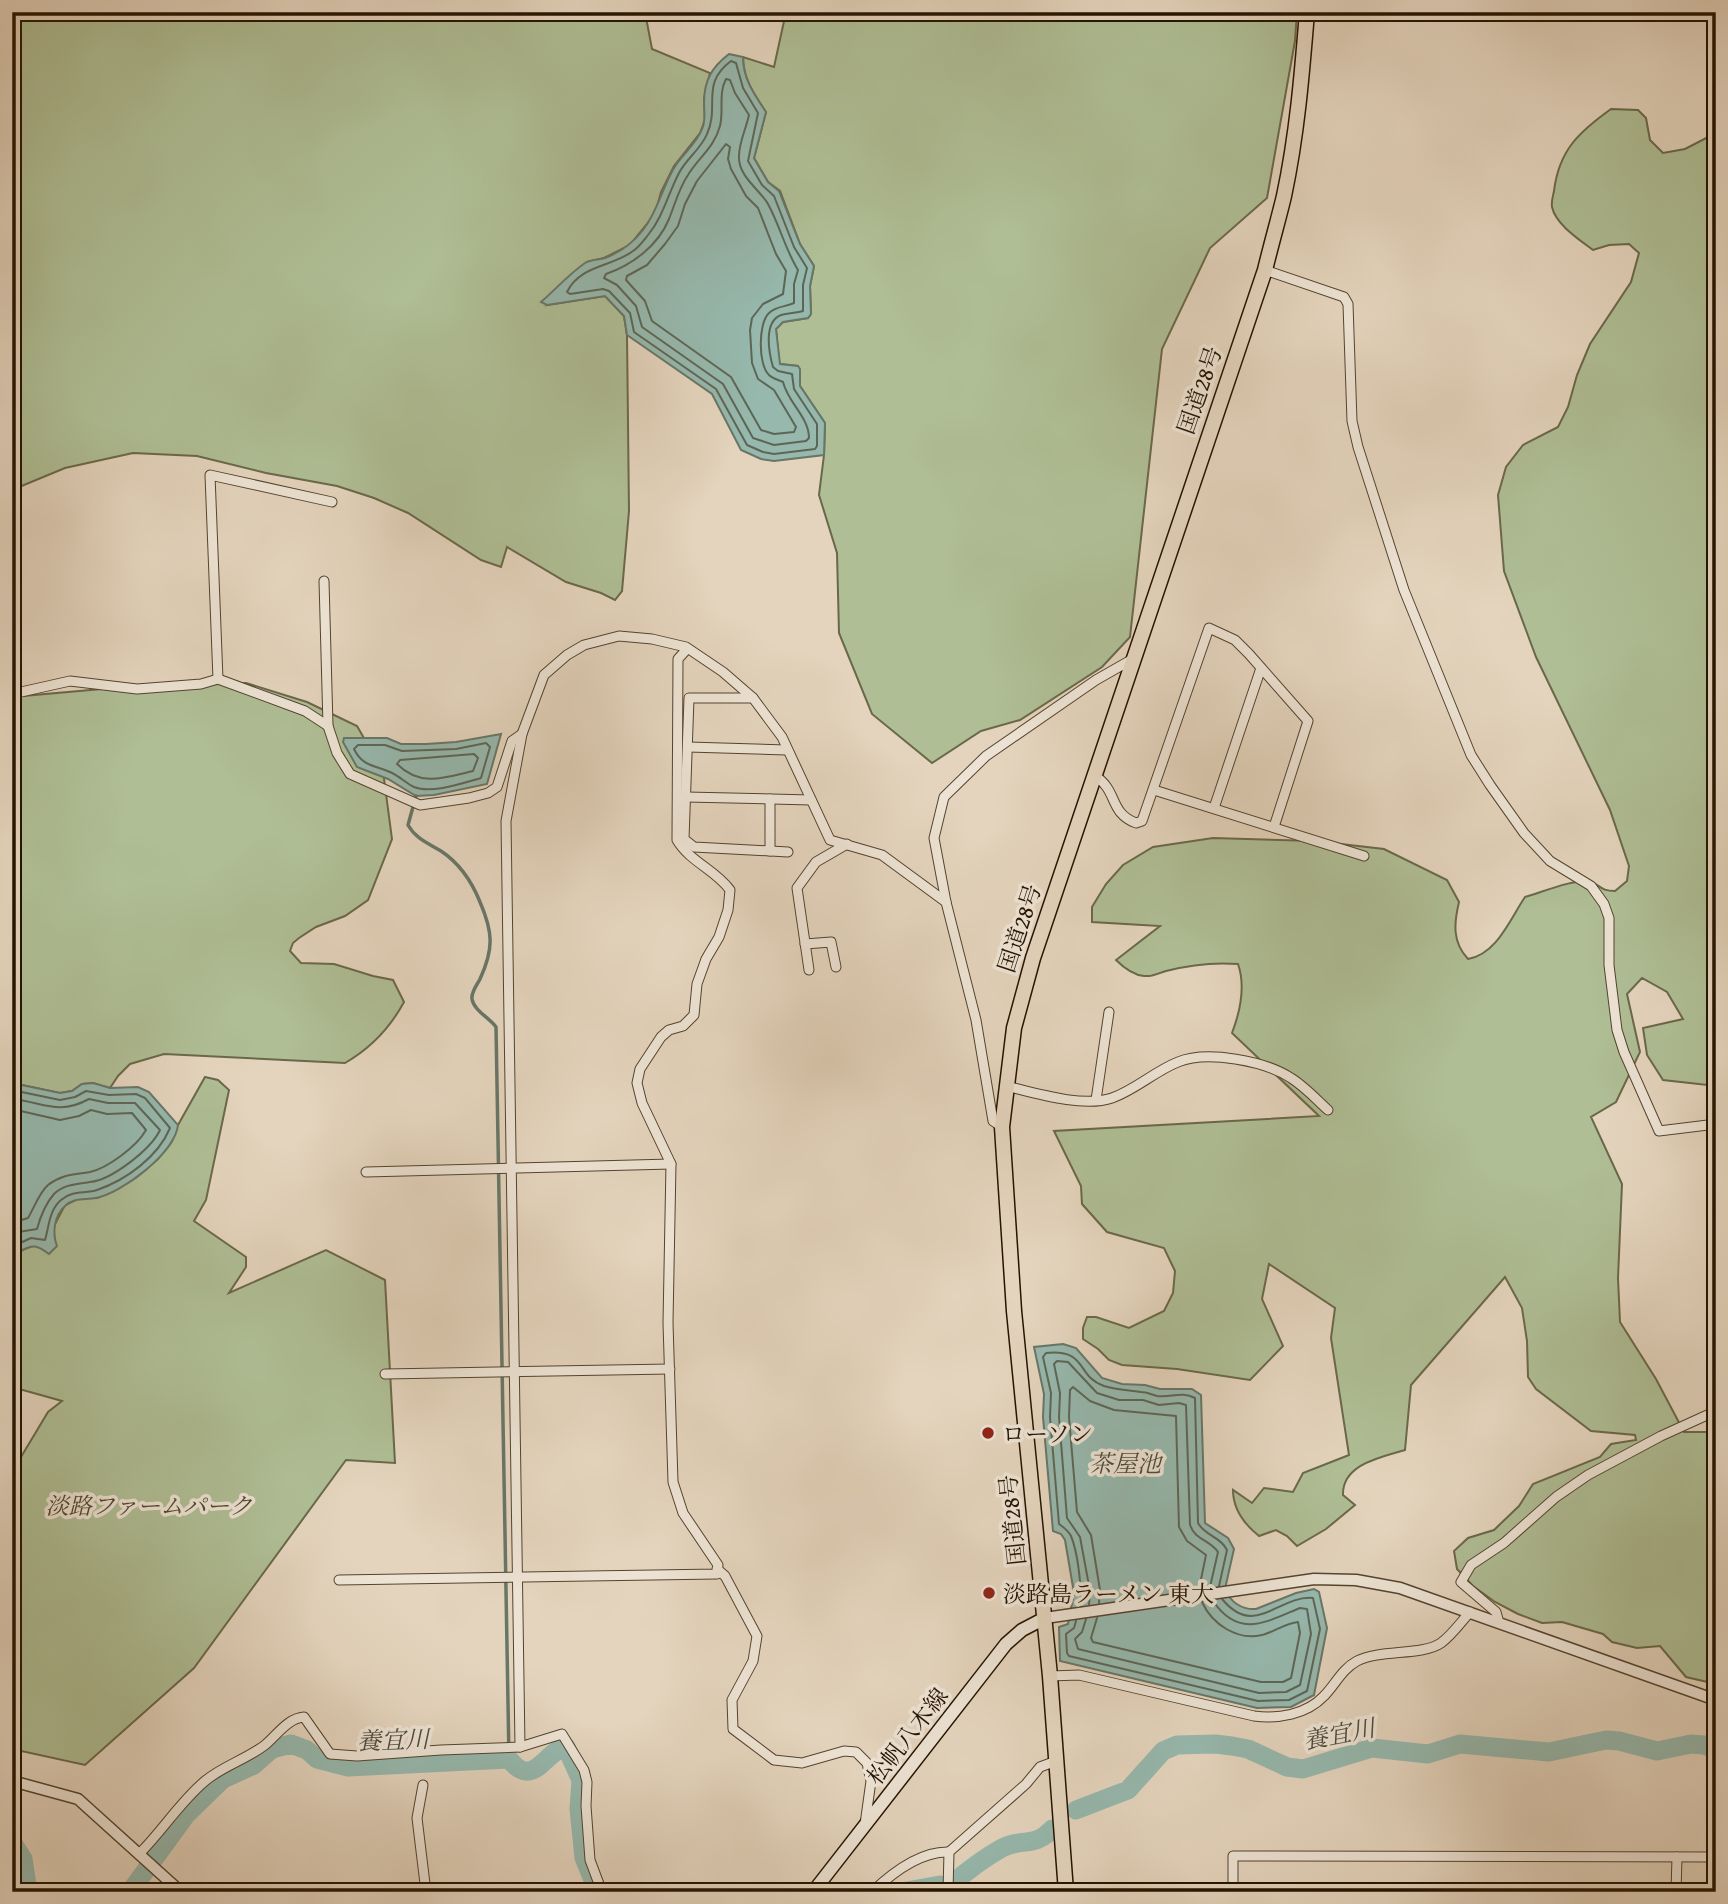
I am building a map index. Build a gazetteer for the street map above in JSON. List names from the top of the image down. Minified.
{"streets":{"highway":["国道28号"],"main road":["松帆八木線"]},"crossings":[["国道28号","松帆八木線"]],"water":["茶屋池","養宜川"],"parks":["淡路ファームパーク"],"places":["ローソン","淡路島ラーメン 東大"]}
